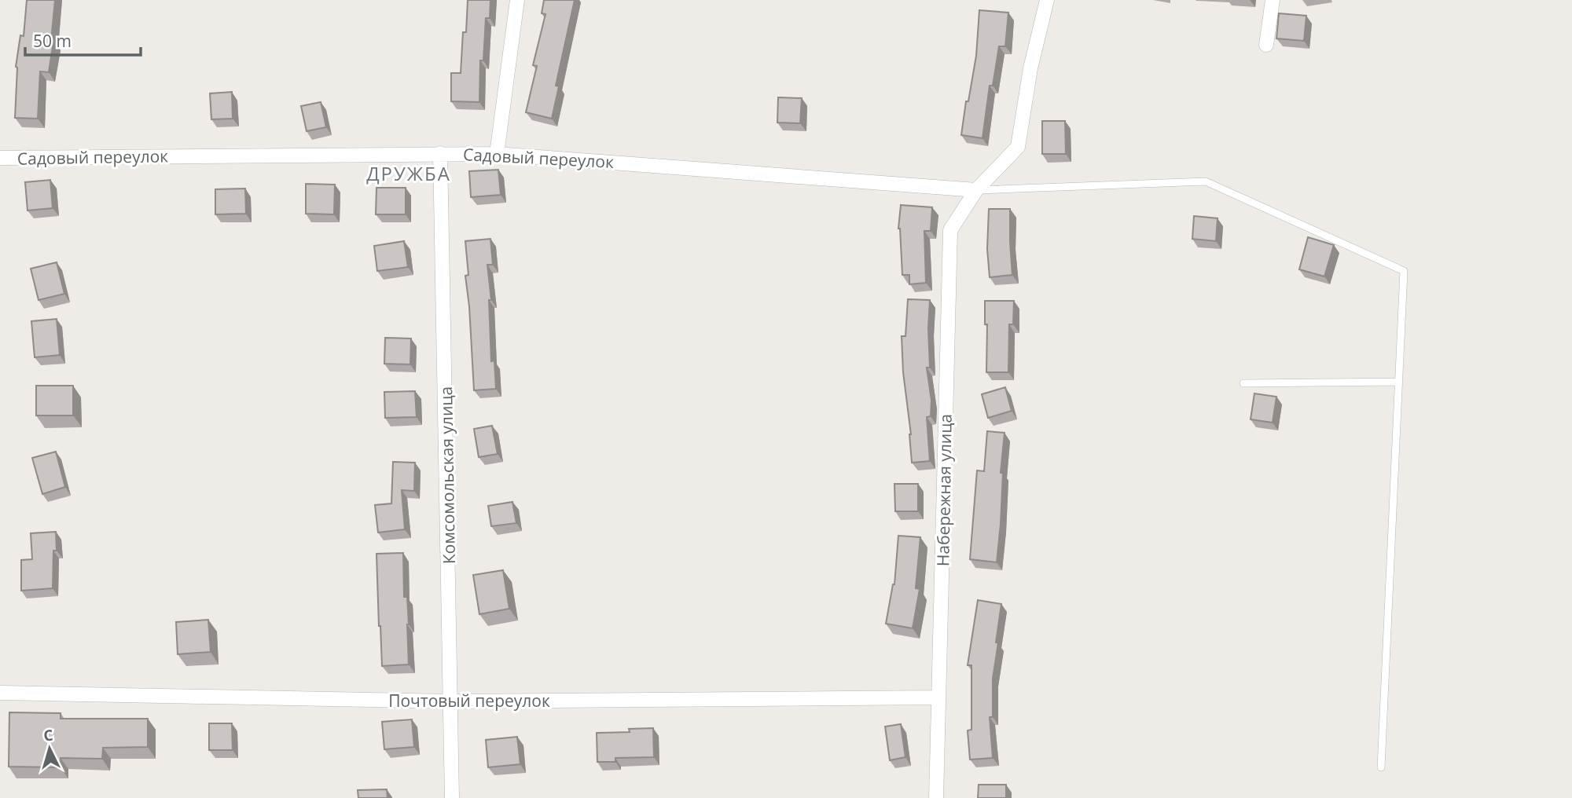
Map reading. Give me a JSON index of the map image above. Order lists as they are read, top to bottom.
{
  "streets": {
    "street": [
      "Садовый переулок",
      "Комсомольская улица",
      "Набережная улица",
      "Почтовый переулок"
    ]
  },
  "crossings": [
    ["Садовый переулок", "Комсомольская улица"],
    ["Садовый переулок", "Набережная улица"],
    ["Комсомольская улица", "Почтовый переулок"],
    ["Набережная улица", "Почтовый переулок"]
  ],
  "districts": ["ДРУЖБА"],
  "scale_bar": "50 m",
  "north": "top"
}
